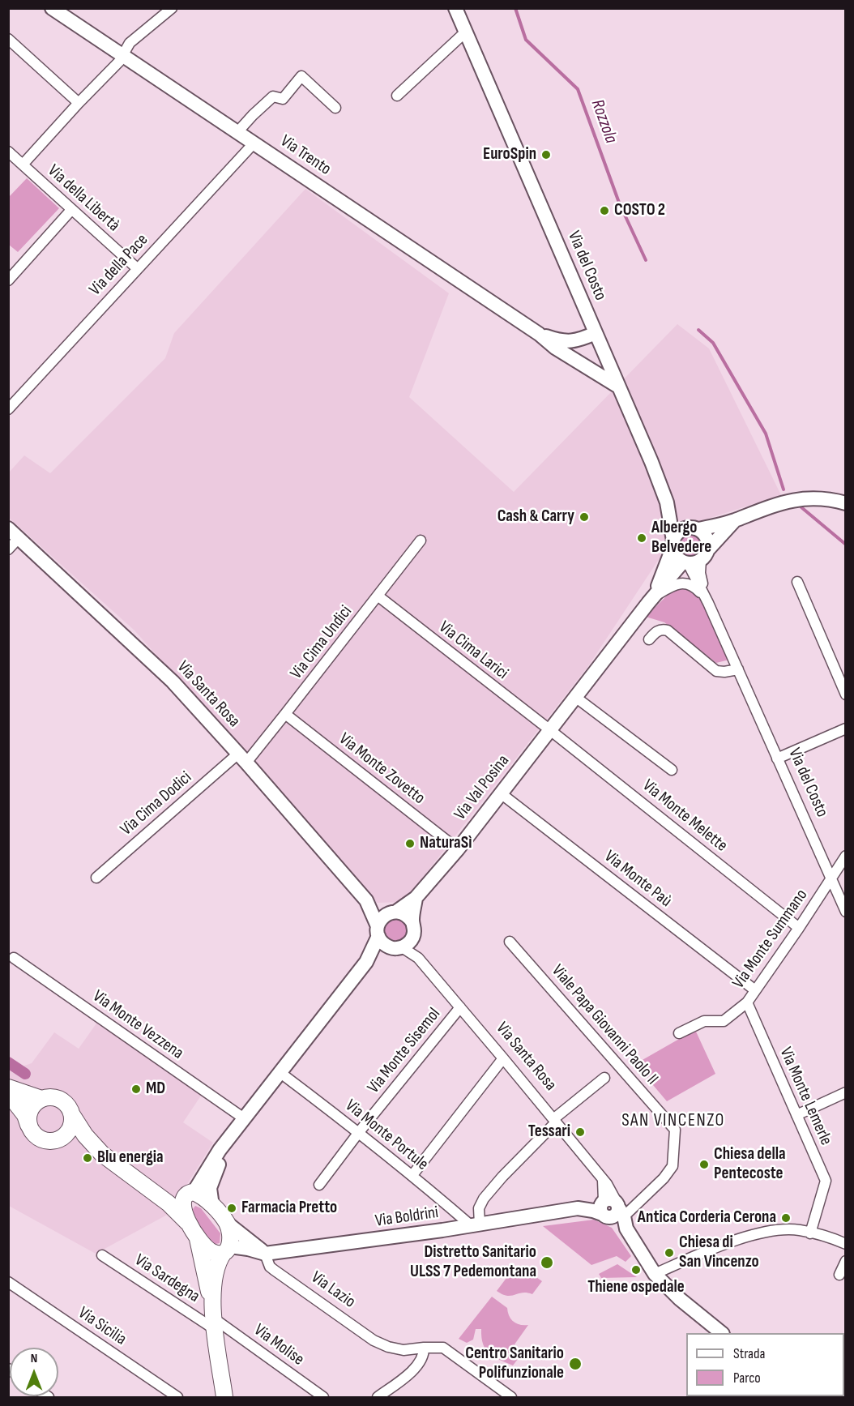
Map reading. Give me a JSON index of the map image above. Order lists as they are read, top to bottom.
{
  "streets": {
    "main road": [
      "Via Trento",
      "Via del Costo",
      "Via Santa Rosa",
      "Via Val Posina",
      "Via Boldrini",
      "Via Lazio"
    ],
    "street": [
      "Via della Libertà",
      "Via della Pace",
      "Via Cima Undici",
      "Via Cima Larici",
      "Via Monte Zovetto",
      "Via Cima Dodici",
      "Via Monte Melette",
      "Via Monte Paù",
      "Via Monte Summano",
      "Via Monte Vezzena",
      "Viale Papa Giovanni Paolo II",
      "Via Monte Sisemol",
      "Via Monte Lemerle",
      "Via Monte Portule",
      "Via Sardegna",
      "Via Sicilia",
      "Via Molise"
    ]
  },
  "crossings": [
    ["Via Trento", "Via della Pace"],
    ["Via Trento", "Via del Costo"],
    ["Via della Libertà", "Via della Pace"],
    ["Via del Costo", "Via Val Posina"],
    ["Via del Costo", "Via Monte Summano"],
    ["Via Cima Undici", "Via Cima Larici"],
    ["Via Cima Undici", "Via Santa Rosa"],
    ["Via Cima Undici", "Via Monte Zovetto"],
    ["Via Cima Undici", "Via Cima Dodici"],
    ["Via Cima Larici", "Via Val Posina"],
    ["Via Cima Larici", "Via Monte Melette"],
    ["Via Santa Rosa", "Via Val Posina"],
    ["Via Santa Rosa", "Via Cima Dodici"],
    ["Via Santa Rosa", "Viale Papa Giovanni Paolo II"],
    ["Via Santa Rosa", "Via Monte Sisemol"],
    ["Via Santa Rosa", "Via Boldrini"],
    ["Via Monte Zovetto", "Via Val Posina"],
    ["Via Val Posina", "Via Monte Melette"],
    ["Via Val Posina", "Via Monte Paù"],
    ["Via Val Posina", "Via Monte Vezzena"],
    ["Via Val Posina", "Via Monte Portule"],
    ["Via Monte Melette", "Via Monte Summano"],
    ["Via Monte Paù", "Via Monte Summano"],
    ["Via Monte Summano", "Via Monte Lemerle"],
    ["Viale Papa Giovanni Paolo II", "Via Boldrini"],
    ["Via Monte Sisemol", "Via Monte Portule"],
    ["Via Monte Portule", "Via Boldrini"],
    ["Via Boldrini", "Via Lazio"],
    ["Via Sardegna", "Via Molise"]
  ],
  "districts": ["SAN VINCENZO"],
  "water": ["Rozzola"],
  "places": [
    "EuroSpin",
    "COSTO 2",
    "Cash & Carry",
    "Albergo Belvedere",
    "NaturaSì",
    "MD",
    "Tessari",
    "Blu energia",
    "Chiesa della Pentecoste",
    "Farmacia Pretto",
    "Antica Corderia Cerona",
    "Chiesa di San Vincenzo",
    "Distretto Sanitario ULSS 7 Pedemontana",
    "Thiene ospedale",
    "Centro Sanitario Polifunzionale"
  ],
  "legend": ["Strada", "Parco"],
  "north": "top"
}
